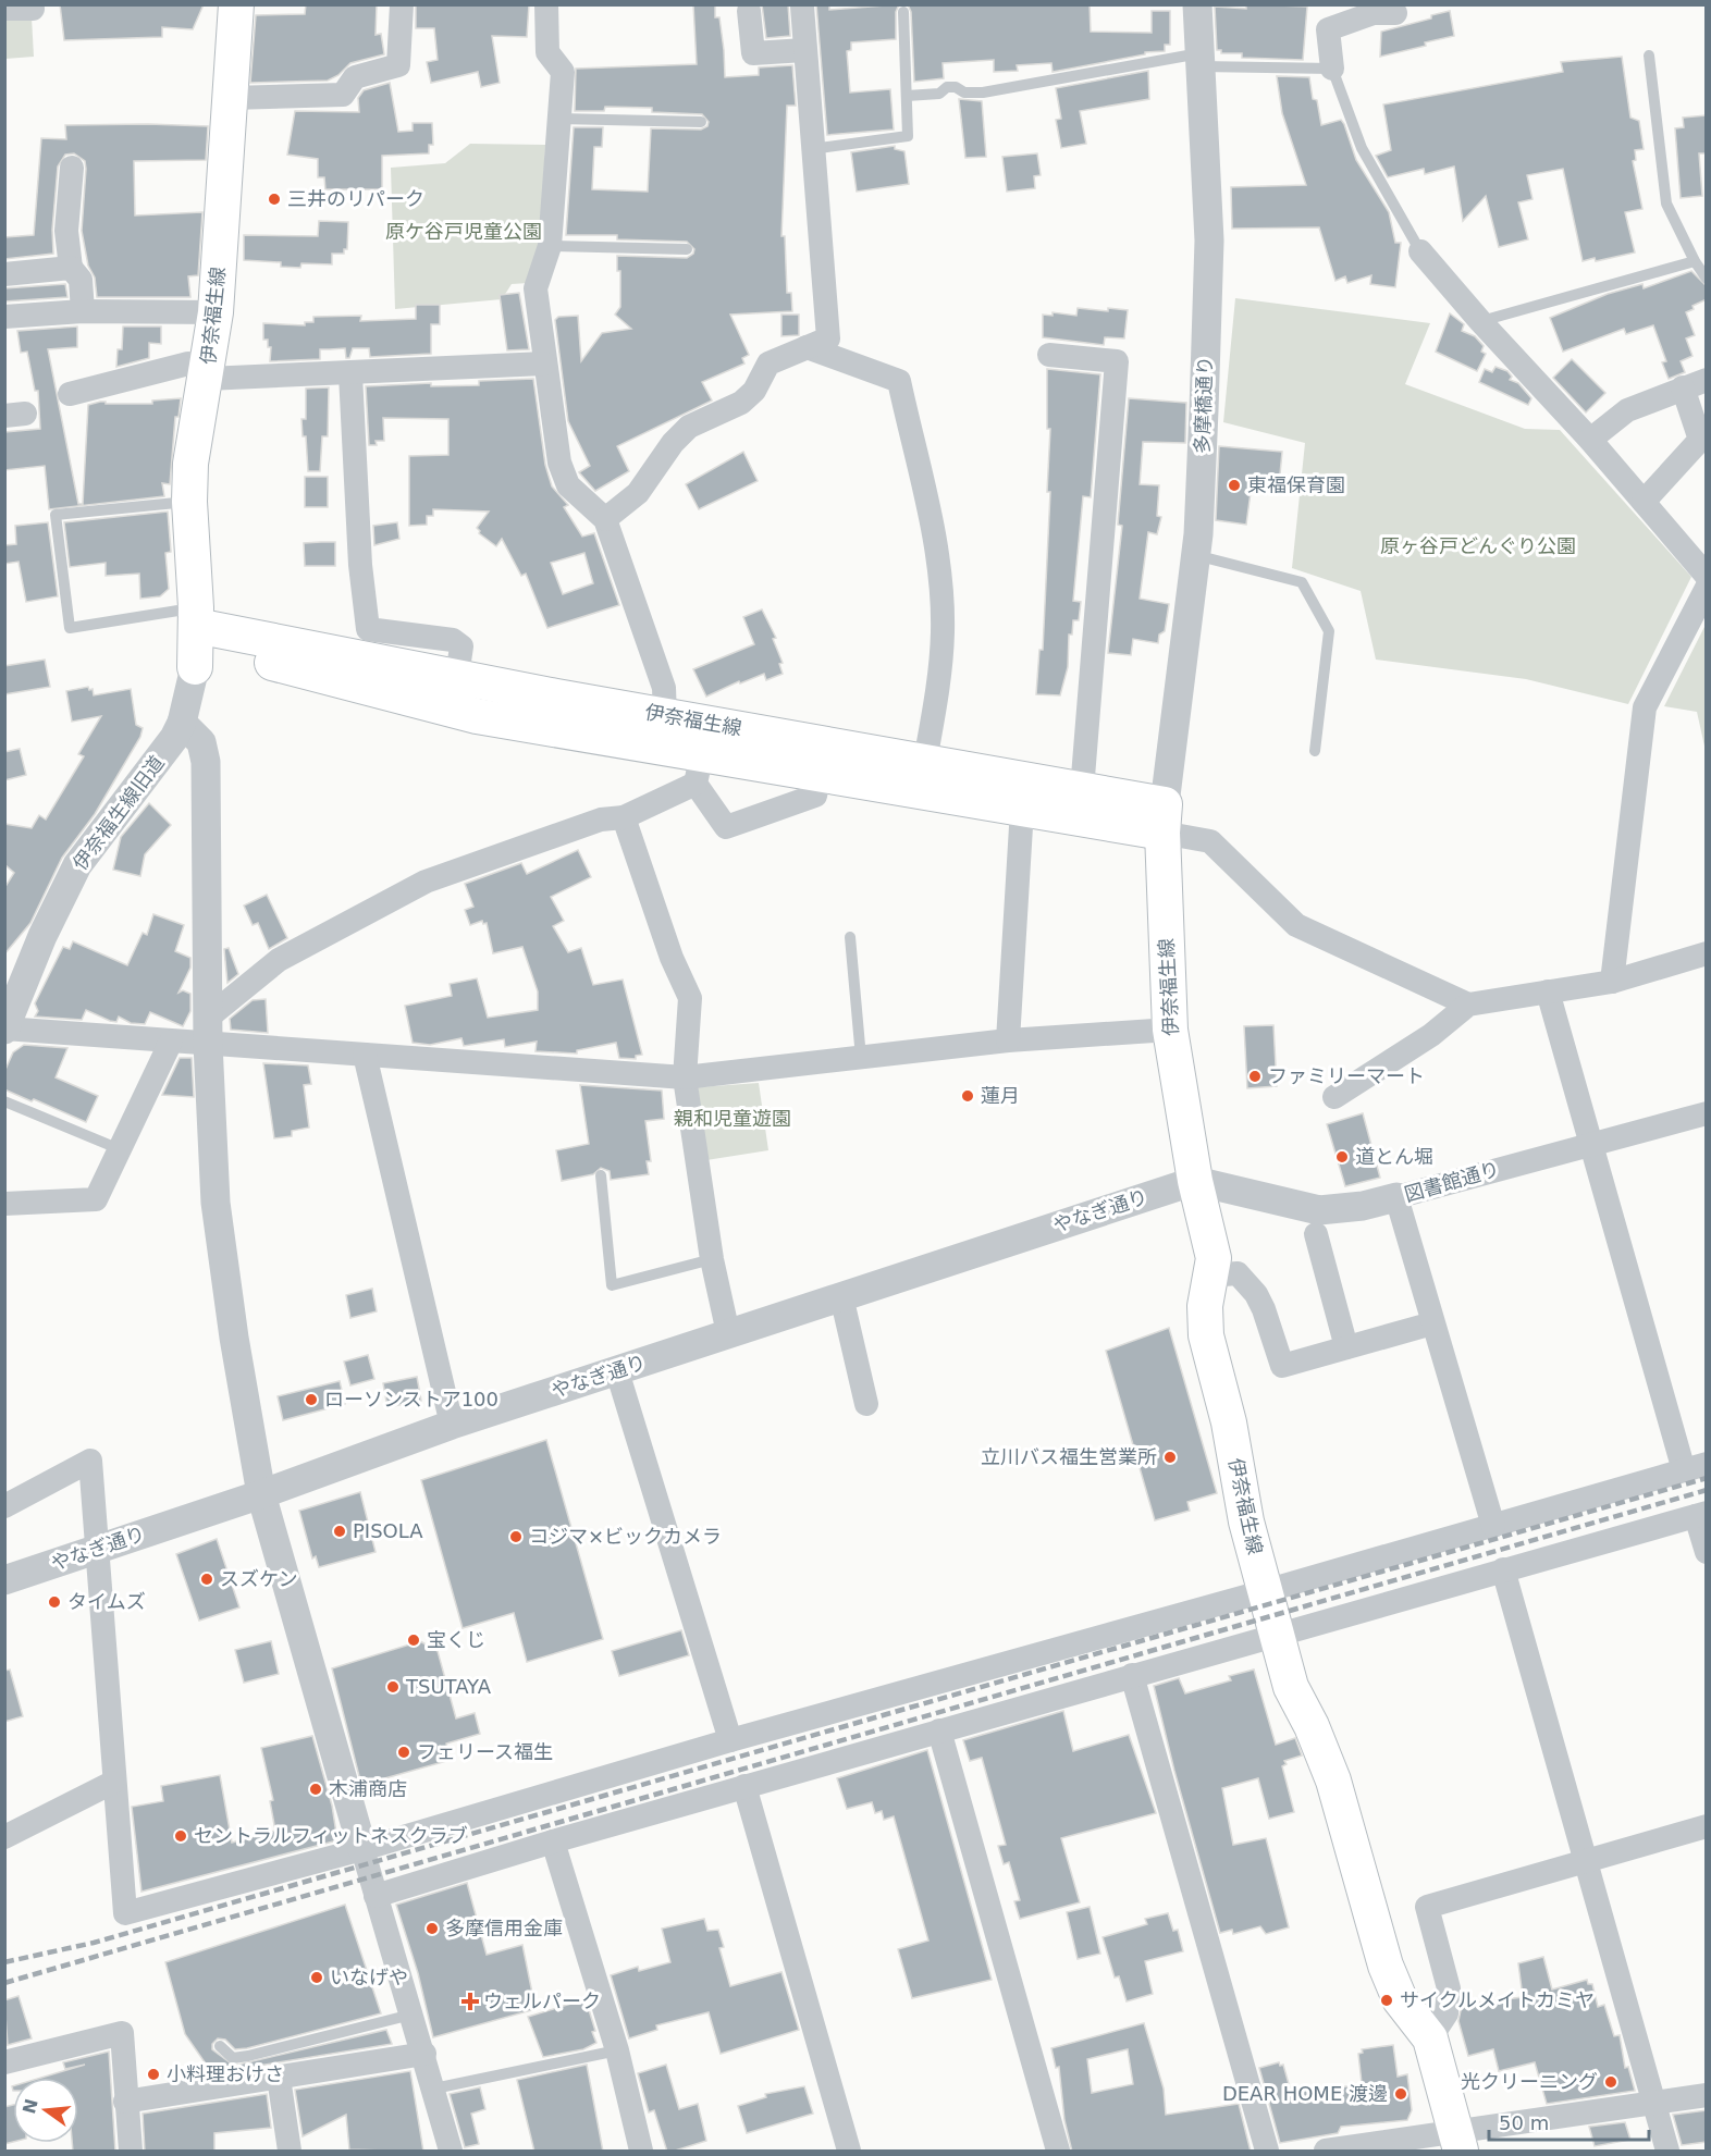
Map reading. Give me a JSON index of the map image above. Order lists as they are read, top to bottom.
{
  "streets": {
    "main road": ["伊奈福生線"],
    "street": [
      "多摩橋通り",
      "伊奈福生線旧道",
      "図書館通り",
      "やなぎ通り"
    ]
  },
  "crossings": [
    ["伊奈福生線", "多摩橋通り"],
    ["伊奈福生線", "伊奈福生線旧道"],
    ["伊奈福生線", "図書館通り"],
    ["伊奈福生線", "やなぎ通り"],
    ["図書館通り", "やなぎ通り"]
  ],
  "parks": ["原ケ谷戸児童公園", "原ヶ谷戸どんぐり公園", "親和児童遊園"],
  "places": {
    "other": [
      "三井のリパーク",
      "東福保育園",
      "ファミリーマート",
      "蓮月",
      "道とん堀",
      "ローソンストア100",
      "立川バス福生営業所",
      "PISOLA",
      "コジマ×ビックカメラ",
      "スズケン",
      "タイムズ",
      "宝くじ",
      "TSUTAYA",
      "フェリース福生",
      "木浦商店",
      "セントラルフィットネスクラブ",
      "多摩信用金庫",
      "いなげや",
      "サイクルメイトカミヤ",
      "小料理おけさ",
      "光クリーニング",
      "DEAR HOME 渡邊"
    ],
    "health": ["ウェルパーク"]
  },
  "scale_bar": "50 m",
  "north": "left"
}
